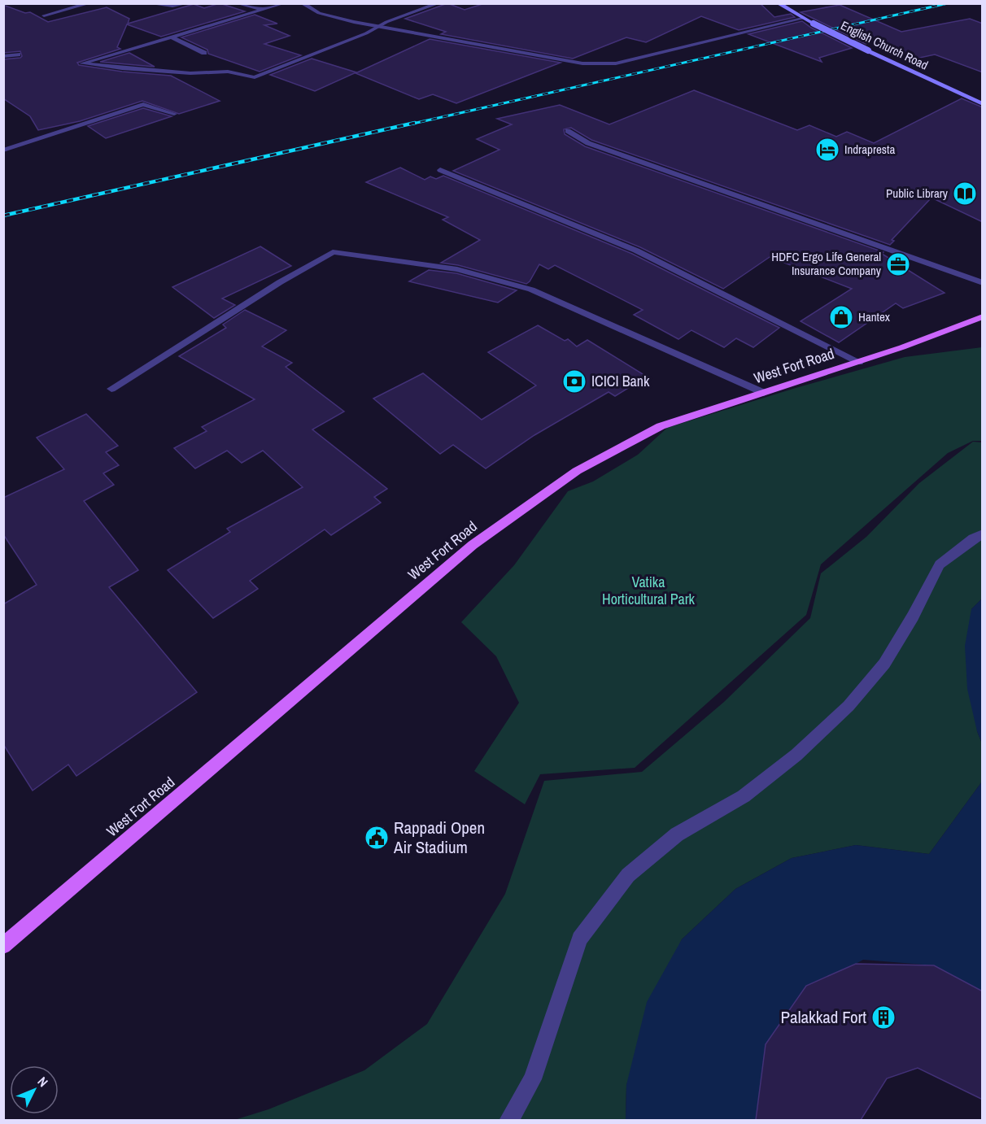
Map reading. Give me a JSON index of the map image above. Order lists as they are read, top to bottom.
{
  "streets": {
    "main road": ["English Church Road", "West Fort Road"]
  },
  "parks": ["Vatika Horticultural Park"],
  "places": {
    "hotel": ["Indrapresta"],
    "library": ["Public Library"],
    "office": ["HDFC Ergo Life General Insurance Company"],
    "shop": ["Hantex"],
    "bank": ["ICICI Bank"],
    "public building": ["Rappadi Open Air Stadium"],
    "building": ["Palakkad Fort"]
  },
  "north": "top right"
}
